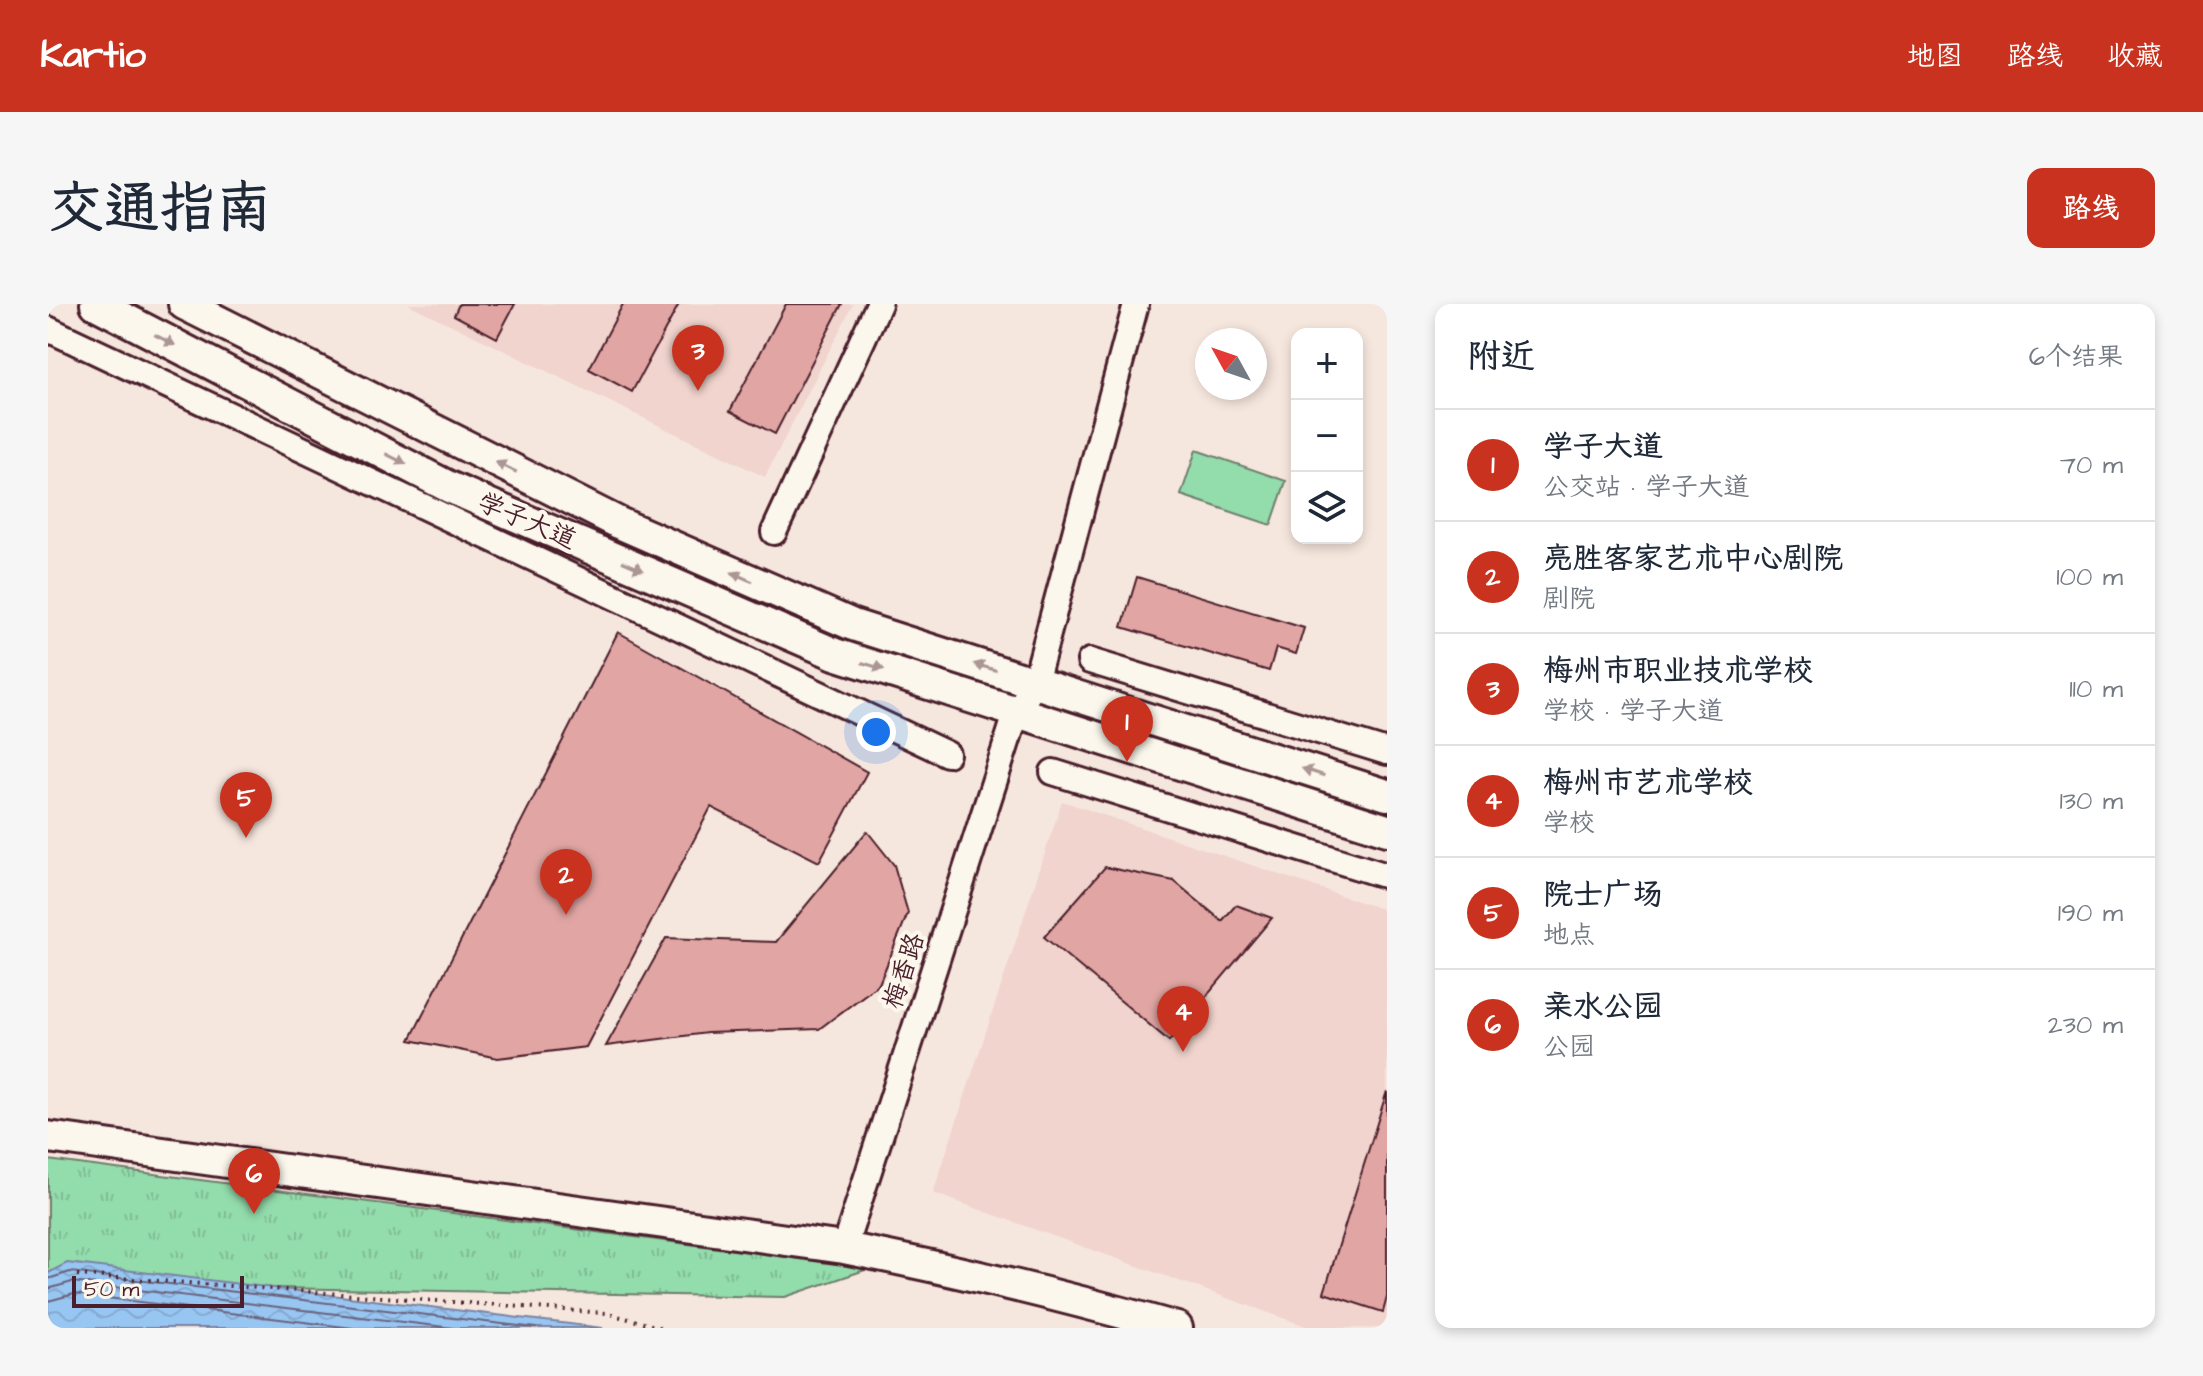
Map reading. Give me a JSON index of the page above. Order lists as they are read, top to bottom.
{
  "streets": {
    "main road": ["学子大道"],
    "street": ["梅香路"]
  },
  "crossings": [
    ["学子大道", "梅香路"]
  ],
  "scale_bar": "50 m",
  "north": "top left",
  "page": {
    "header": "Kartio",
    "nav": ["地图", "路线", "收藏"],
    "title": "交通指南",
    "buttons": "路线",
    "heading": ["附近", "6个结果"],
    "pins": [
      "3",
      "1",
      "5",
      "2",
      "4",
      "6"
    ],
    "map_buttons": ["+", "−"],
    "list": [
      {
        "mark": "1",
        "name": "学子大道",
        "note": "公交站 · 学子大道",
        "value": "70 m"
      },
      {
        "mark": "2",
        "name": "亮胜客家艺术中心剧院",
        "note": "剧院",
        "value": "100 m"
      },
      {
        "mark": "3",
        "name": "梅州市职业技术学校",
        "note": "学校 · 学子大道",
        "value": "110 m"
      },
      {
        "mark": "4",
        "name": "梅州市艺术学校",
        "note": "学校",
        "value": "130 m"
      },
      {
        "mark": "5",
        "name": "院士广场",
        "note": "地点",
        "value": "190 m"
      },
      {
        "mark": "6",
        "name": "亲水公园",
        "note": "公园",
        "value": "230 m"
      }
    ],
    "scale": "50 m"
  }
}
